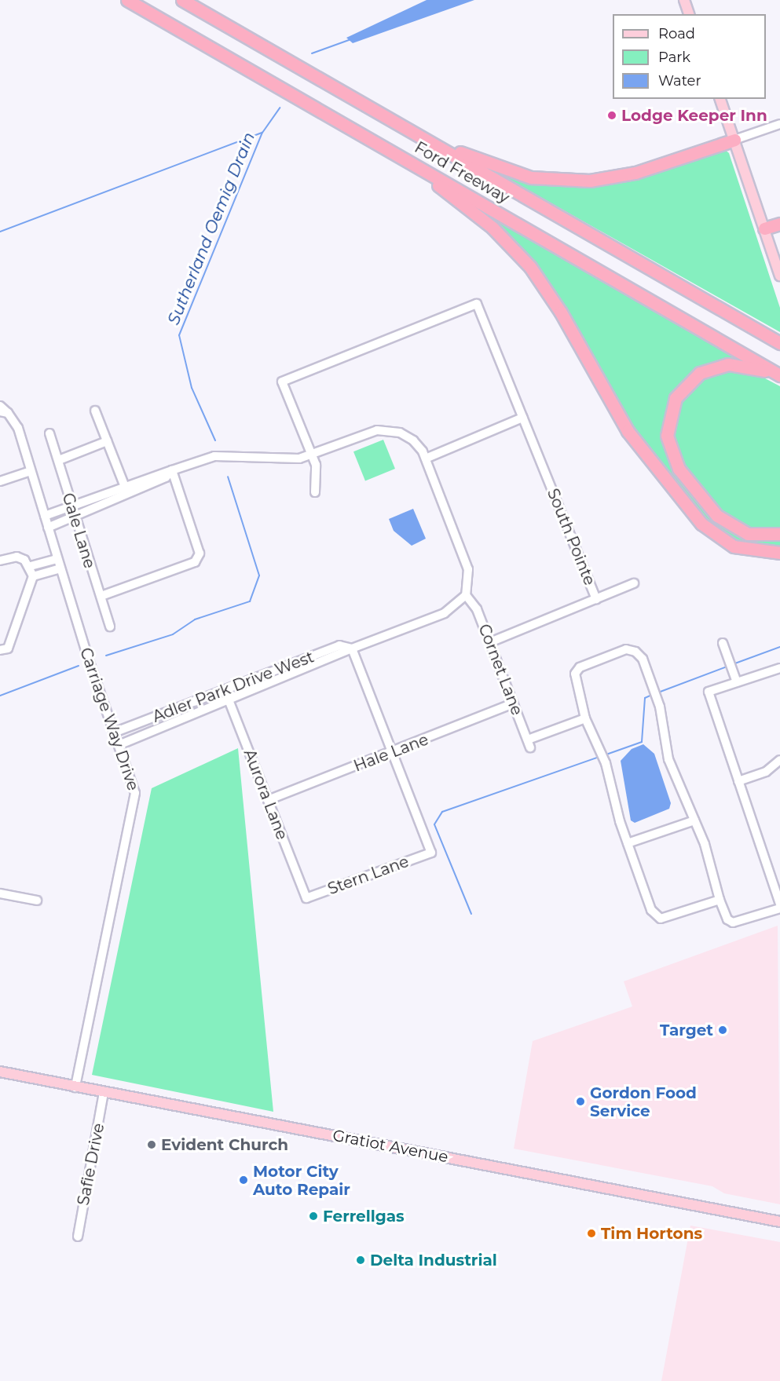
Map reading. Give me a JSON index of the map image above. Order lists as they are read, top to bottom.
{
  "streets": {
    "highway": ["Ford Freeway"],
    "main road": ["Gratiot Avenue"],
    "street": [
      "Gale Lane",
      "South Pointe",
      "Cornet Lane",
      "Adler Park Drive West",
      "Carriage Way Drive",
      "Hale Lane",
      "Aurora Lane",
      "Stern Lane",
      "Safie Drive"
    ]
  },
  "crossings": [
    ["Cornet Lane", "Adler Park Drive West"],
    ["Cornet Lane", "Hale Lane"],
    ["Adler Park Drive West", "Carriage Way Drive"],
    ["Adler Park Drive West", "Aurora Lane"],
    ["Carriage Way Drive", "Gratiot Avenue"],
    ["Hale Lane", "Aurora Lane"],
    ["Hale Lane", "Stern Lane"],
    ["Aurora Lane", "Stern Lane"],
    ["Gratiot Avenue", "Safie Drive"]
  ],
  "water": ["Sutherland Oemig Drain"],
  "places": [
    "Lodge Keeper Inn",
    "Target",
    "Gordon Food Service",
    "Evident Church",
    "Motor City Auto Repair",
    "Ferrellgas",
    "Tim Hortons",
    "Delta Industrial"
  ],
  "legend": ["Road", "Park", "Water"]
}
